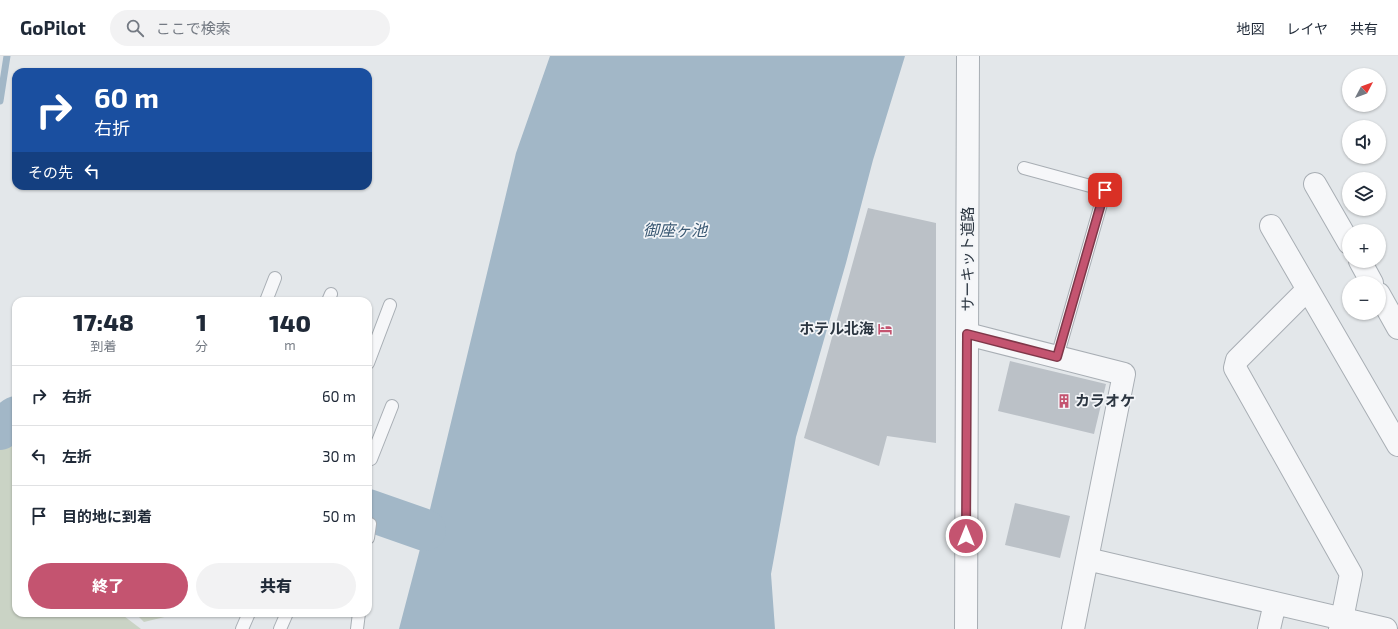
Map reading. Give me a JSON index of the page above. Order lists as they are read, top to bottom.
{
  "streets": {
    "street": ["サーキット道路"]
  },
  "water": ["御座ヶ池"],
  "places": {
    "hotel": ["ホテル北海"],
    "building": ["カラオケ"]
  },
  "north": "top right",
  "page": {
    "header": "GoPilot",
    "search": "ここで検索",
    "nav": ["地図", "レイヤ", "共有"],
    "map_buttons": ["+", "−"],
    "turn": ["60 m", "右折"],
    "then": "その先",
    "eta": [
      "17:48",
      "到着",
      "1",
      "分",
      "140",
      "m"
    ],
    "list": [
      {
        "name": "右折",
        "value": "60 m"
      },
      {
        "name": "左折",
        "value": "30 m"
      },
      {
        "name": "目的地に到着",
        "value": "50 m"
      }
    ],
    "buttons": ["終了", "共有"]
  }
}
